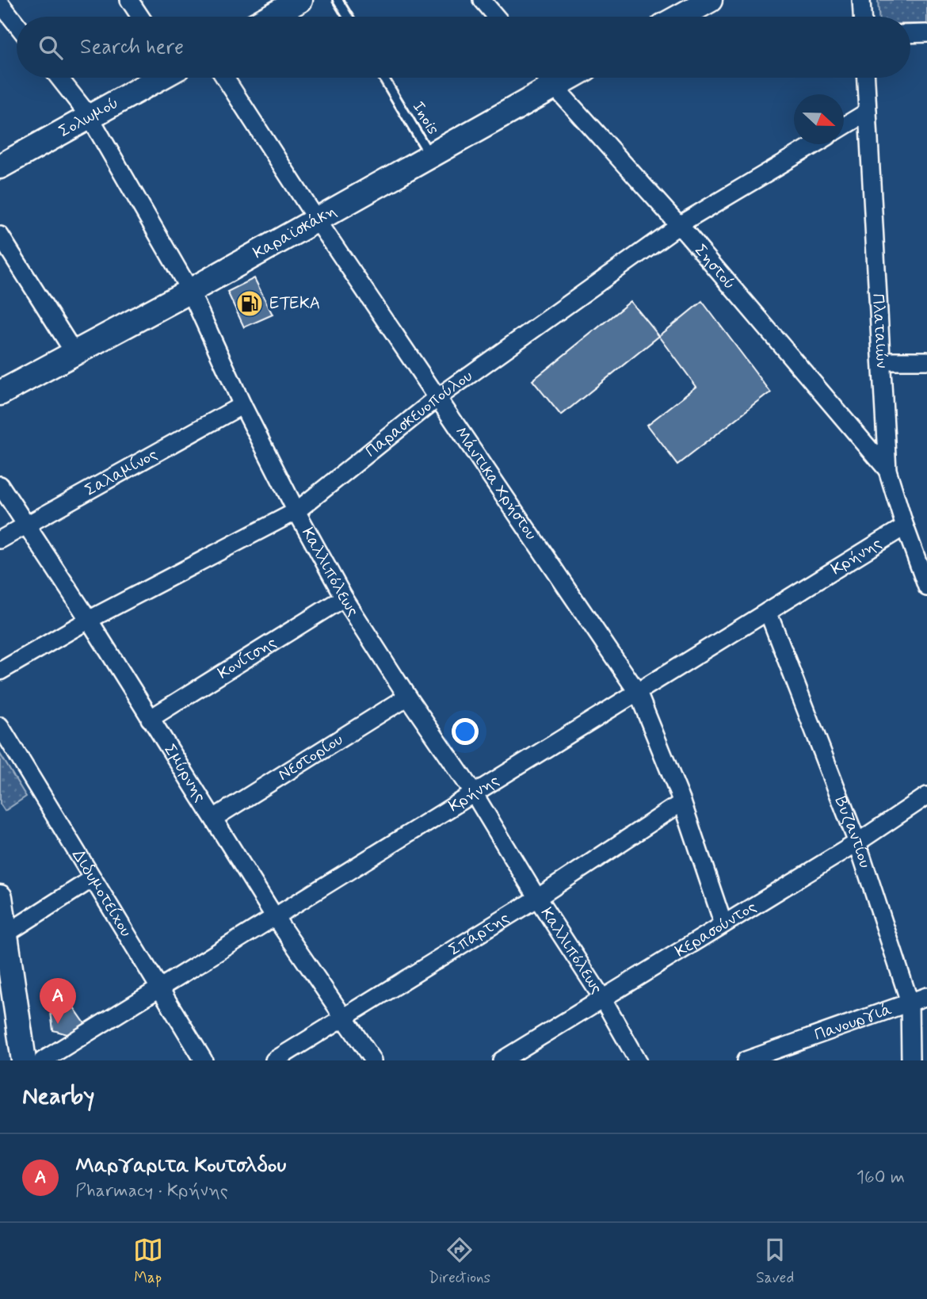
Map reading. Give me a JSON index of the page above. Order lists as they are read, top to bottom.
{
  "streets": {
    "street": [
      "Σολωμού",
      "Καραϊσκάκη",
      "Σηστού",
      "Πλαταιών",
      "Παρασκευοπούλου",
      "Σαλαμίνος",
      "Μάντικα Χρήστου",
      "Κρήνης",
      "Καλλιπόλεως",
      "Κονίτσης",
      "Νεστορίου",
      "Σμύρνης",
      "Βυζαντίου",
      "Διδυμοτείχου",
      "Κερασούντος",
      "Σπάρτης",
      "Πανουργιά"
    ],
    "lane": ["Inois"]
  },
  "crossings": [
    ["Σολωμού", "Καλλιπόλεως"],
    ["Inois", "Καραϊσκάκη"],
    ["Καραϊσκάκη", "Σηστού"],
    ["Καραϊσκάκη", "Μάντικα Χρήστου"],
    ["Καραϊσκάκη", "Καλλιπόλεως"],
    ["Σηστού", "Πλαταιών"],
    ["Σηστού", "Παρασκευοπούλου"],
    ["Πλαταιών", "Κρήνης"],
    ["Παρασκευοπούλου", "Μάντικα Χρήστου"],
    ["Παρασκευοπούλου", "Καλλιπόλεως"],
    ["Παρασκευοπούλου", "Σμύρνης"],
    ["Σαλαμίνος", "Καλλιπόλεως"],
    ["Σαλαμίνος", "Σμύρνης"],
    ["Μάντικα Χρήστου", "Κρήνης"],
    ["Μάντικα Χρήστου", "Κερασούντος"],
    ["Μάντικα Χρήστου", "Σπάρτης"],
    ["Κρήνης", "Καλλιπόλεως"],
    ["Κρήνης", "Σμύρνης"],
    ["Κρήνης", "Βυζαντίου"],
    ["Κρήνης", "Διδυμοτείχου"],
    ["Καλλιπόλεως", "Κονίτσης"],
    ["Καλλιπόλεως", "Νεστορίου"],
    ["Καλλιπόλεως", "Κερασούντος"],
    ["Καλλιπόλεως", "Σπάρτης"],
    ["Κονίτσης", "Σμύρνης"],
    ["Νεστορίου", "Σμύρνης"],
    ["Σμύρνης", "Σπάρτης"],
    ["Βυζαντίου", "Κερασούντος"],
    ["Βυζαντίου", "Πανουργιά"]
  ],
  "places": {
    "fuel station": ["ΕΤΕΚΑ"]
  },
  "north": "right",
  "page": {
    "search": "Search here",
    "pins": "A",
    "heading": "Nearby",
    "list": [
      {
        "mark": "A",
        "name": "Μαργαριτα Κουτσλδου",
        "note": "Pharmacy · Κρήνης",
        "value": "160 m"
      }
    ],
    "nav": ["Map", "Directions", "Saved"]
  }
}
